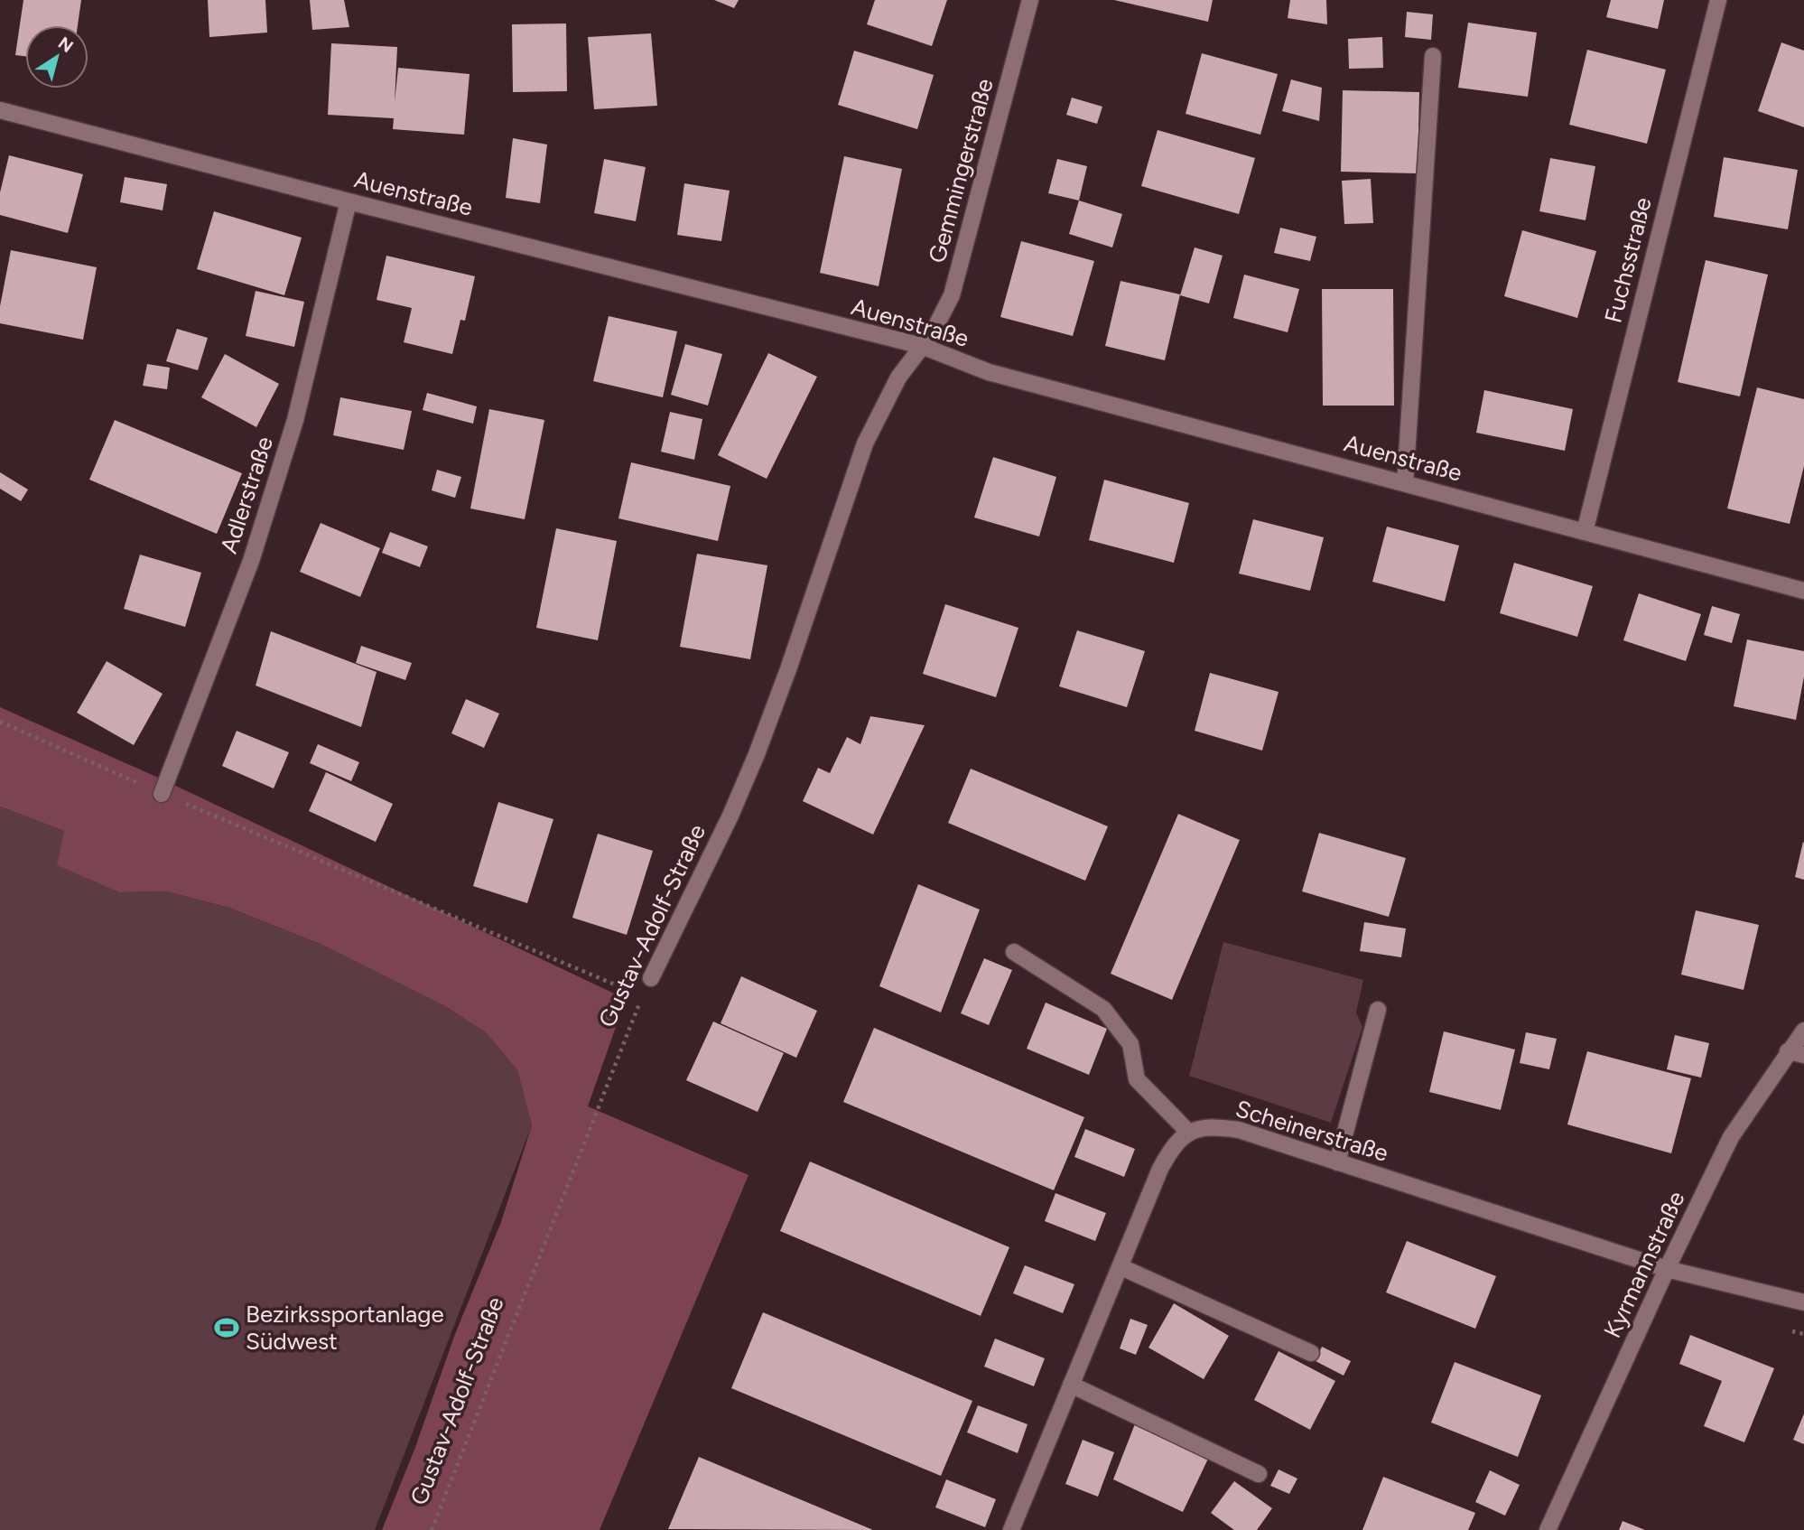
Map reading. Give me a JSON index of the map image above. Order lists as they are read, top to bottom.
{
  "streets": {
    "street": [
      "Gemmingerstraße",
      "Auenstraße",
      "Fuchsstraße",
      "Adlerstraße",
      "Gustav-Adolf-Straße",
      "Scheinerstraße",
      "Kyrmannstraße"
    ]
  },
  "crossings": [
    ["Gemmingerstraße", "Auenstraße"],
    ["Gemmingerstraße", "Gustav-Adolf-Straße"],
    ["Auenstraße", "Fuchsstraße"],
    ["Auenstraße", "Adlerstraße"],
    ["Auenstraße", "Gustav-Adolf-Straße"],
    ["Scheinerstraße", "Kyrmannstraße"]
  ],
  "places": {
    "sports": ["Bezirkssportanlage Südwest"]
  },
  "north": "top right"
}
